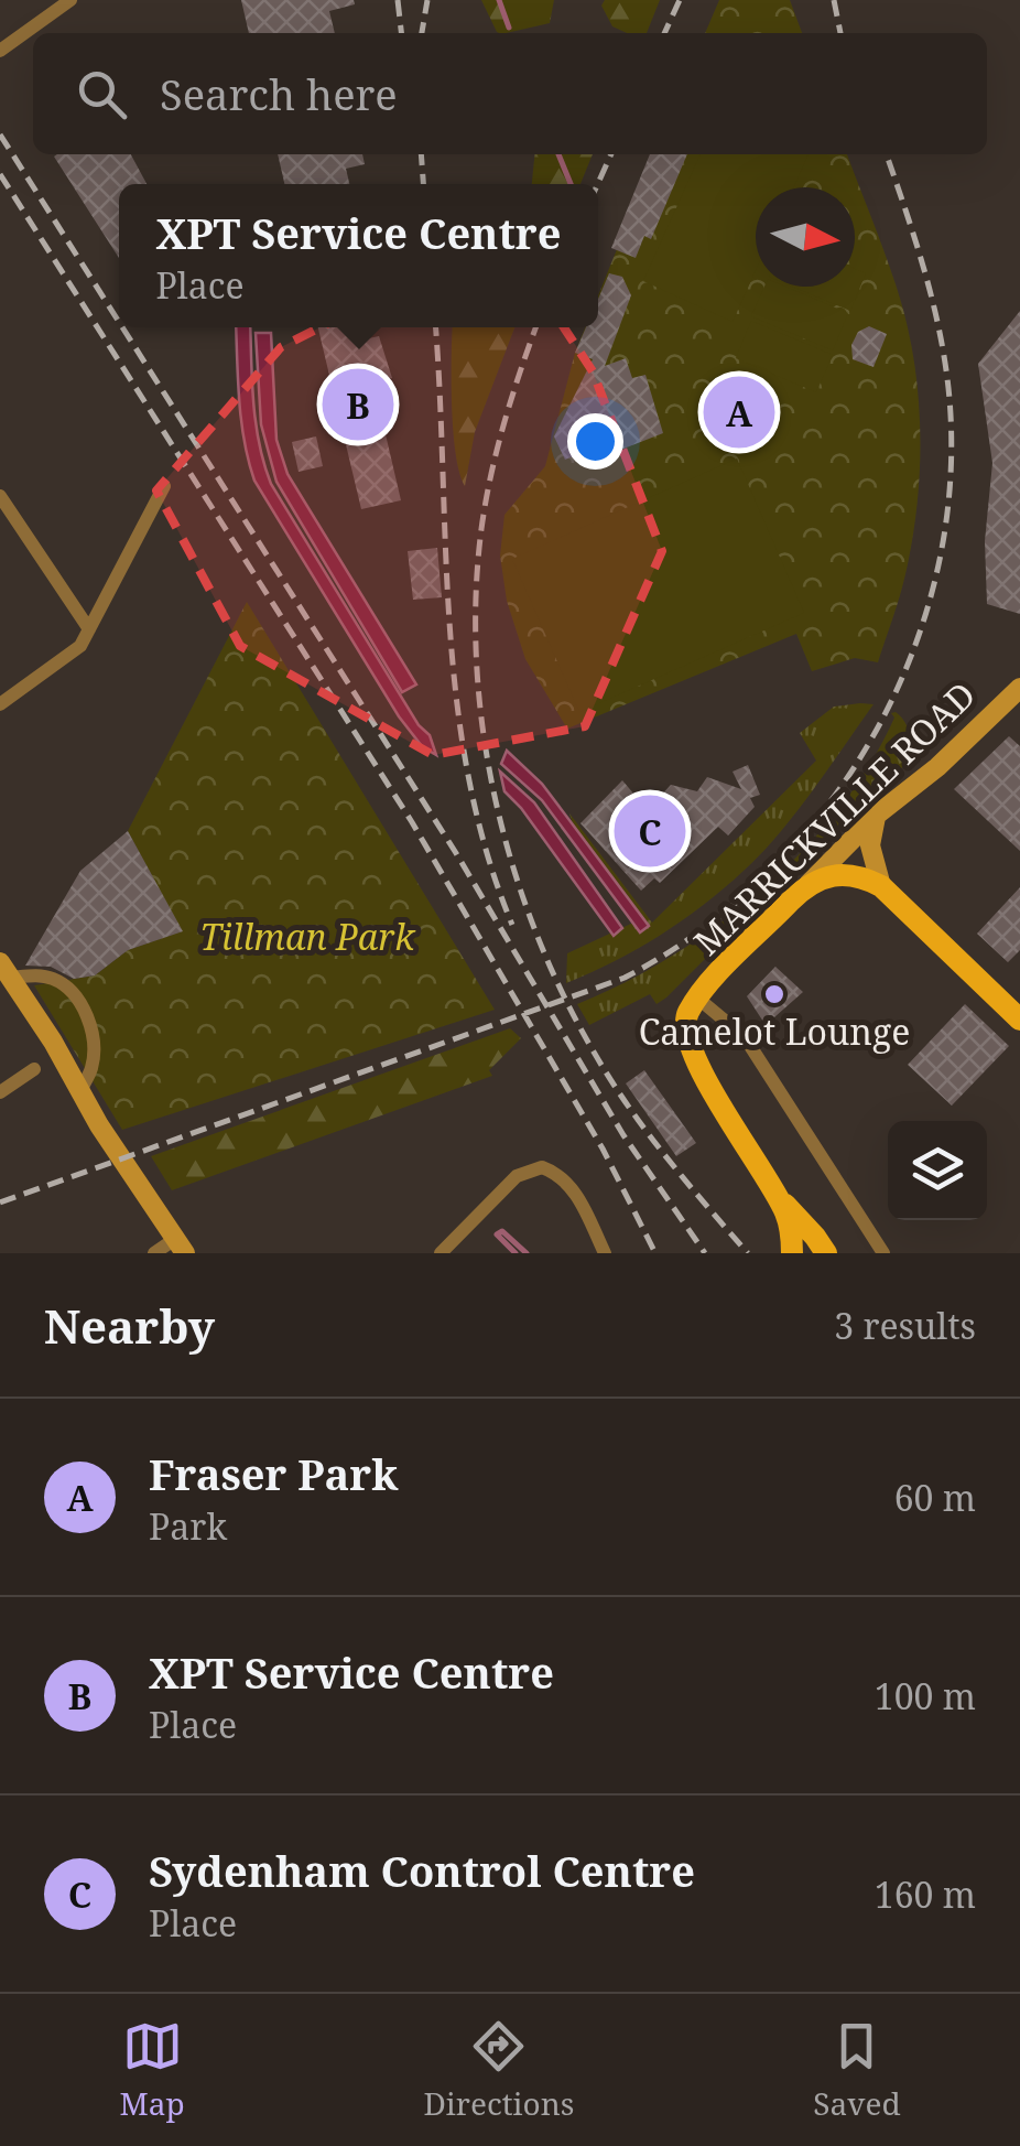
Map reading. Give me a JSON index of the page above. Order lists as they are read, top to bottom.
{
  "streets": {
    "main road": ["MARRICKVILLE ROAD"]
  },
  "parks": ["Tillman Park"],
  "places": ["Camelot Lounge"],
  "north": "right",
  "page": {
    "search": "Search here",
    "popup": ["XPT Service Centre", "Place"],
    "pins": ["B", "A", "C"],
    "heading": ["Nearby", "3 results"],
    "list": [
      {
        "mark": "A",
        "name": "Fraser Park",
        "note": "Park",
        "value": "60 m"
      },
      {
        "mark": "B",
        "name": "XPT Service Centre",
        "note": "Place",
        "value": "100 m"
      },
      {
        "mark": "C",
        "name": "Sydenham Control Centre",
        "note": "Place",
        "value": "160 m"
      }
    ],
    "nav": ["Map", "Directions", "Saved"]
  }
}
